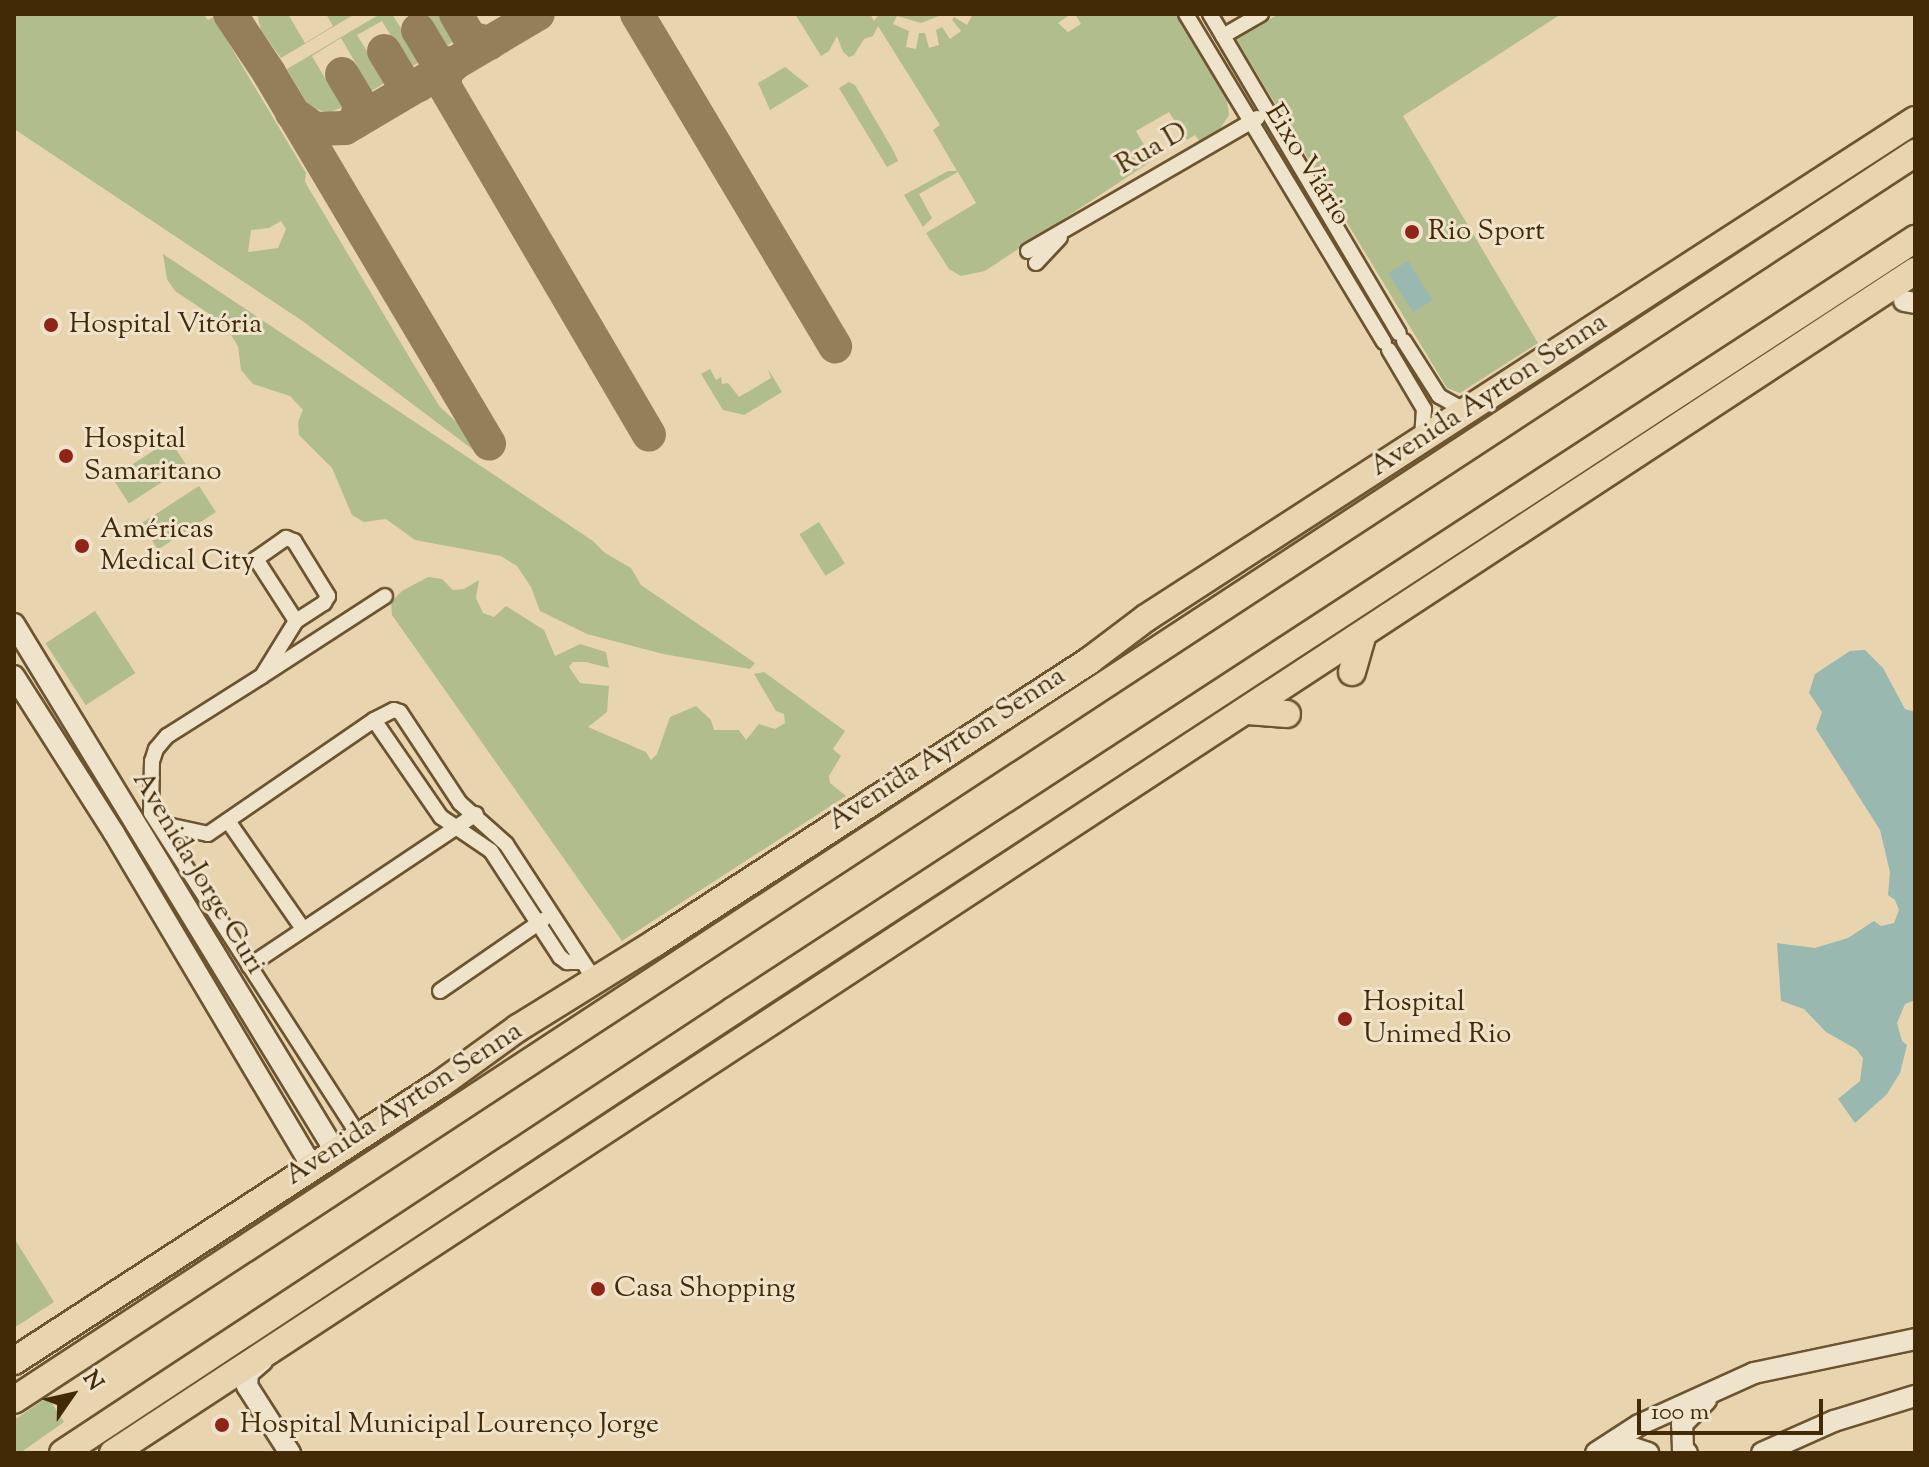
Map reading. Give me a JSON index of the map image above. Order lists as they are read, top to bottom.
{
  "streets": {
    "highway": ["Avenida Ayrton Senna"],
    "street": ["Rua D", "Eixo Viário", "Avenida Jorge Curi"]
  },
  "crossings": [
    ["Rua D", "Eixo Viário"],
    ["Eixo Viário", "Avenida Ayrton Senna"],
    ["Avenida Ayrton Senna", "Avenida Jorge Curi"]
  ],
  "places": [
    "Rio Sport",
    "Hospital Vitória",
    "Hospital Samaritano",
    "Américas Medical City",
    "Hospital Unimed Rio",
    "Casa Shopping",
    "Hospital Municipal Lourenço Jorge"
  ],
  "scale_bar": "100 m",
  "north": "top right"
}
